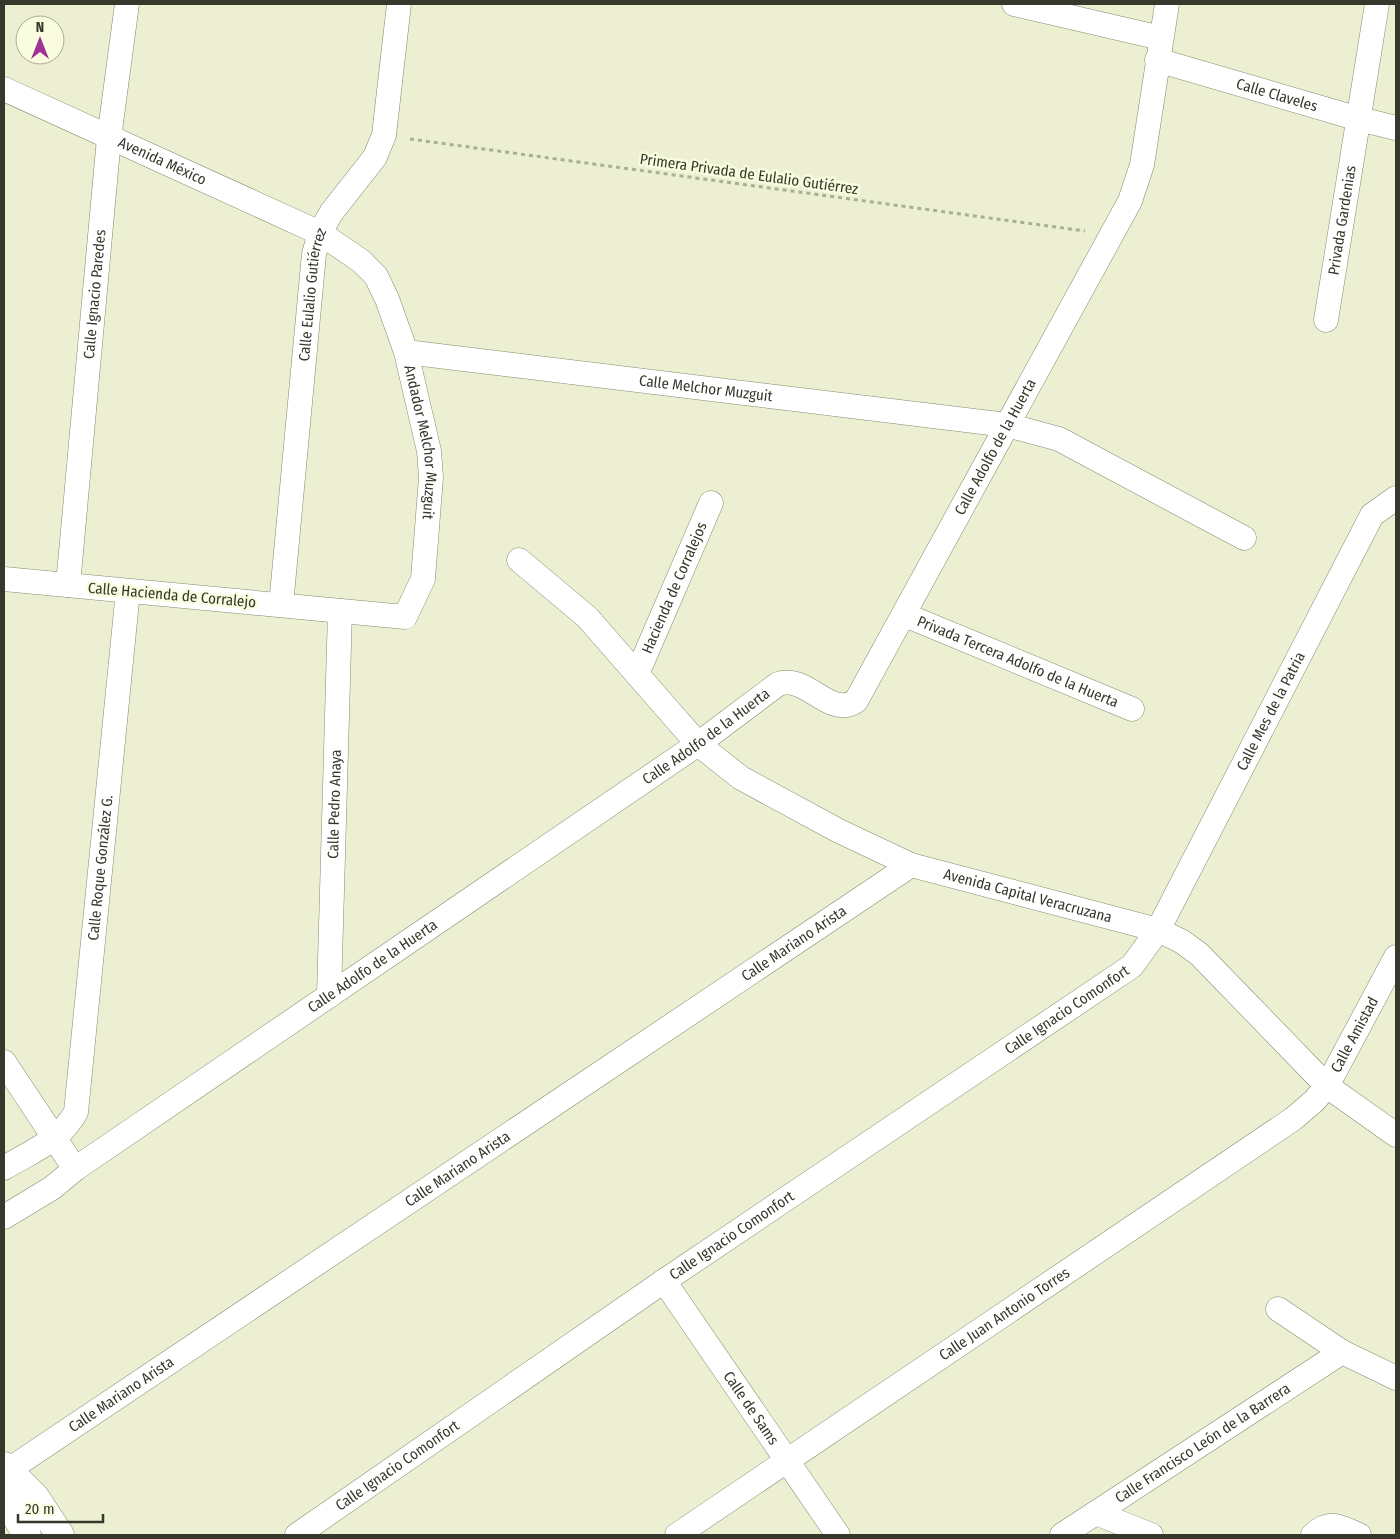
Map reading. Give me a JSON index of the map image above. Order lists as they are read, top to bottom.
{
  "streets": {
    "street": [
      "Calle Claveles",
      "Avenida México",
      "Privada Gardenias",
      "Calle Ignacio Paredes",
      "Calle Eulalio Gutiérrez",
      "Calle Melchor Muzguit",
      "Andador Melchor Muzguit",
      "Calle Adolfo de la Huerta",
      "Hacienda de Corralejos",
      "Calle Hacienda de Corralejo",
      "Privada Tercera Adolfo de la Huerta",
      "Calle Mes de la Patria",
      "Calle Pedro Anaya",
      "Calle Roque González G.",
      "Avenida Capital Veracruzana",
      "Calle Mariano Arista",
      "Calle Ignacio Comonfort",
      "Calle Amistad",
      "Calle Juan Antonio Torres",
      "Calle de Sams",
      "Calle Francisco León de la Barrera"
    ],
    "path": ["Primera Privada de Eulalio Gutiérrez"]
  },
  "crossings": [
    ["Calle Claveles", "Privada Gardenias"],
    ["Calle Claveles", "Calle Adolfo de la Huerta"],
    ["Avenida México", "Calle Ignacio Paredes"],
    ["Avenida México", "Calle Eulalio Gutiérrez"],
    ["Avenida México", "Andador Melchor Muzguit"],
    ["Primera Privada de Eulalio Gutiérrez", "Calle Eulalio Gutiérrez"],
    ["Primera Privada de Eulalio Gutiérrez", "Calle Adolfo de la Huerta"],
    ["Calle Ignacio Paredes", "Calle Hacienda de Corralejo"],
    ["Calle Eulalio Gutiérrez", "Andador Melchor Muzguit"],
    ["Calle Eulalio Gutiérrez", "Calle Hacienda de Corralejo"],
    ["Calle Melchor Muzguit", "Andador Melchor Muzguit"],
    ["Calle Melchor Muzguit", "Calle Adolfo de la Huerta"],
    ["Andador Melchor Muzguit", "Calle Hacienda de Corralejo"],
    ["Andador Melchor Muzguit", "Calle Pedro Anaya"],
    ["Calle Adolfo de la Huerta", "Hacienda de Corralejos"],
    ["Calle Adolfo de la Huerta", "Privada Tercera Adolfo de la Huerta"],
    ["Calle Adolfo de la Huerta", "Calle Pedro Anaya"],
    ["Calle Adolfo de la Huerta", "Avenida Capital Veracruzana"],
    ["Hacienda de Corralejos", "Avenida Capital Veracruzana"],
    ["Calle Hacienda de Corralejo", "Calle Pedro Anaya"],
    ["Calle Hacienda de Corralejo", "Calle Roque González G."],
    ["Calle Mes de la Patria", "Avenida Capital Veracruzana"],
    ["Calle Mes de la Patria", "Calle Ignacio Comonfort"],
    ["Avenida Capital Veracruzana", "Calle Mariano Arista"],
    ["Avenida Capital Veracruzana", "Calle Ignacio Comonfort"],
    ["Avenida Capital Veracruzana", "Calle Amistad"],
    ["Avenida Capital Veracruzana", "Calle Juan Antonio Torres"],
    ["Calle Ignacio Comonfort", "Calle de Sams"],
    ["Calle Amistad", "Calle Juan Antonio Torres"],
    ["Calle Juan Antonio Torres", "Calle de Sams"]
  ],
  "scale_bar": "20 m",
  "north": "top"
}
